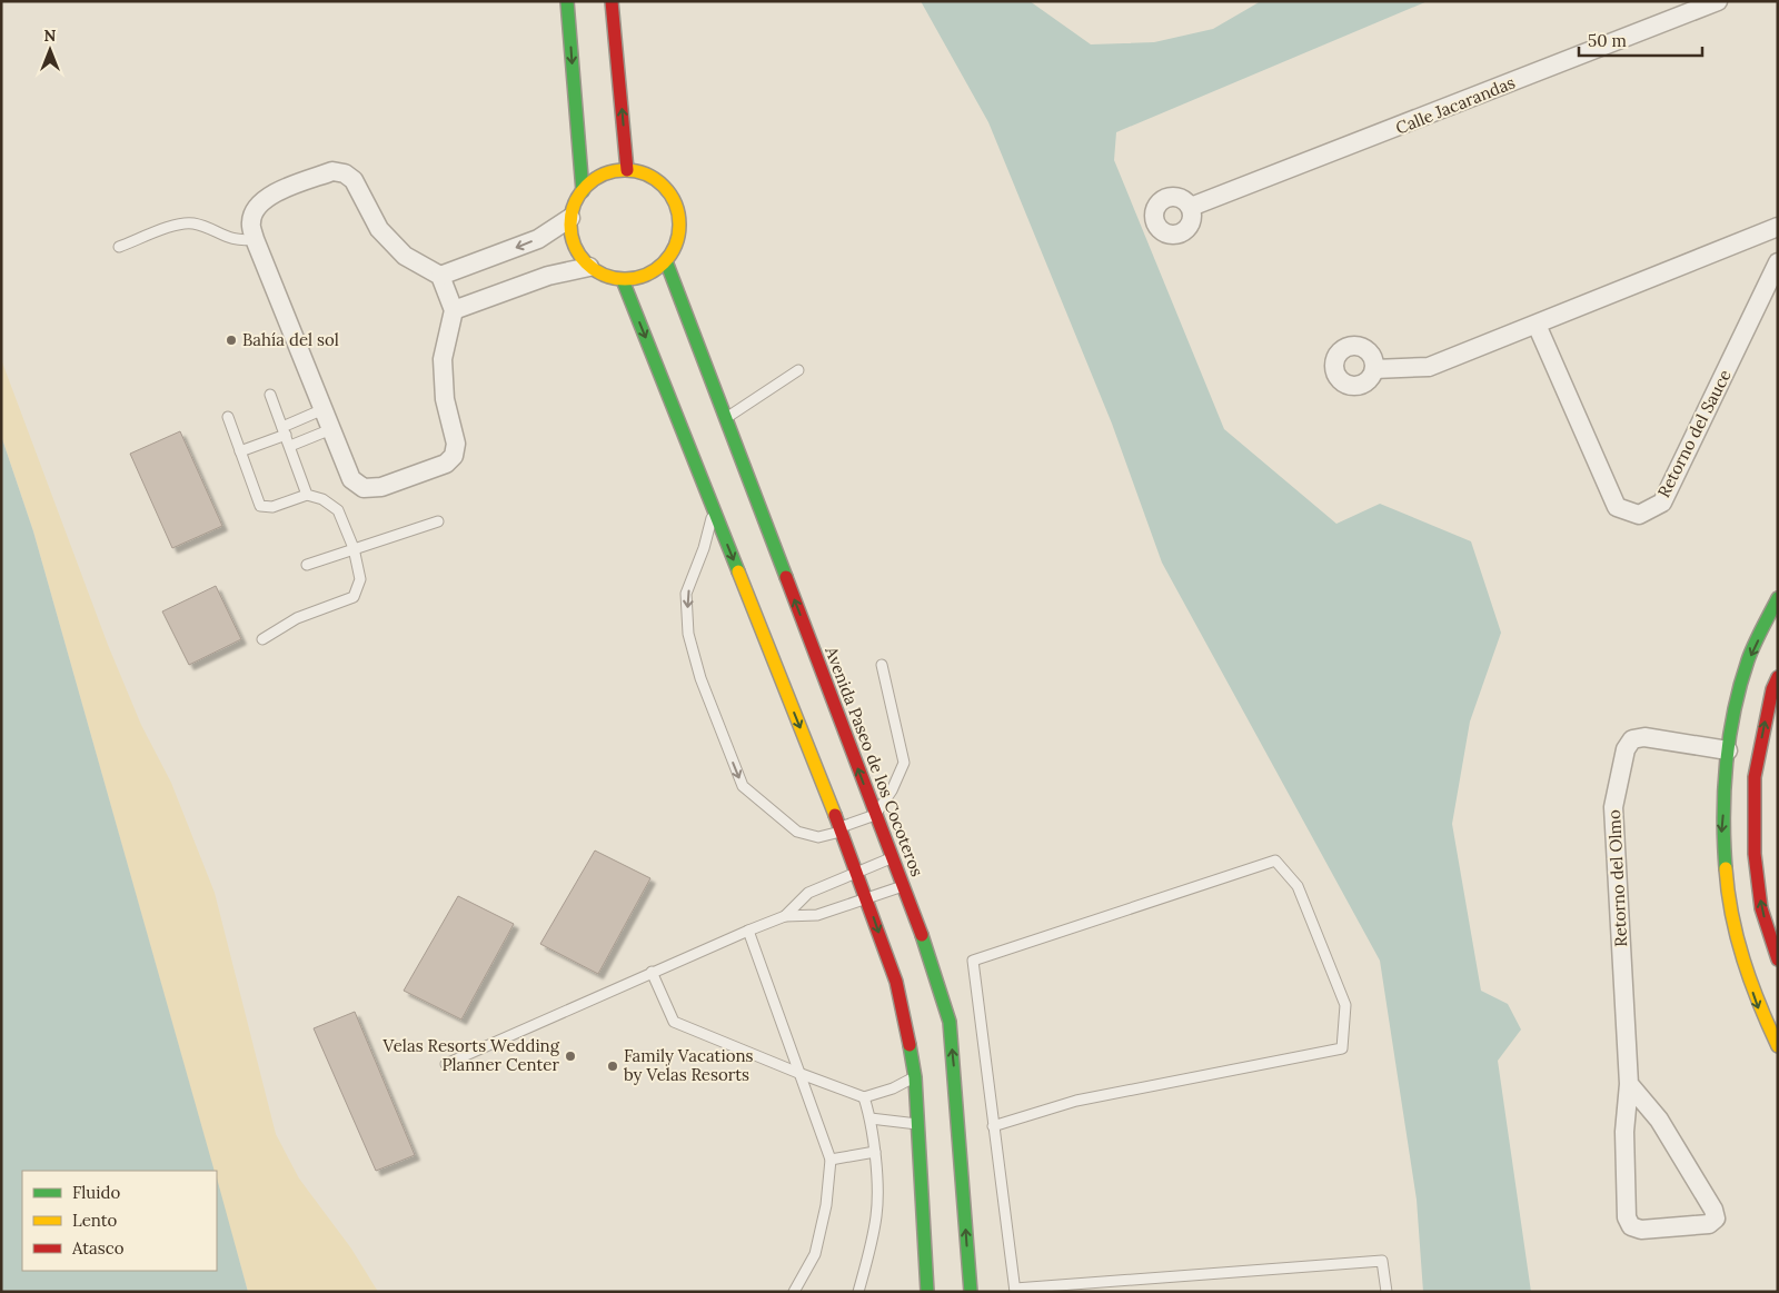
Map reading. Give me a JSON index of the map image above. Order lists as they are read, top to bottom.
{
  "streets": {
    "street": [
      "Calle Jacarandas",
      "Retorno del Sauce",
      "Avenida Paseo de los Cocoteros",
      "Retorno del Olmo"
    ]
  },
  "places": ["Bahía del sol", "Velas Resorts Wedding Planner Center", "Family Vacations by Velas Resorts"],
  "legend": ["Fluido", "Lento", "Atasco"],
  "scale_bar": "50 m",
  "north": "top"
}
